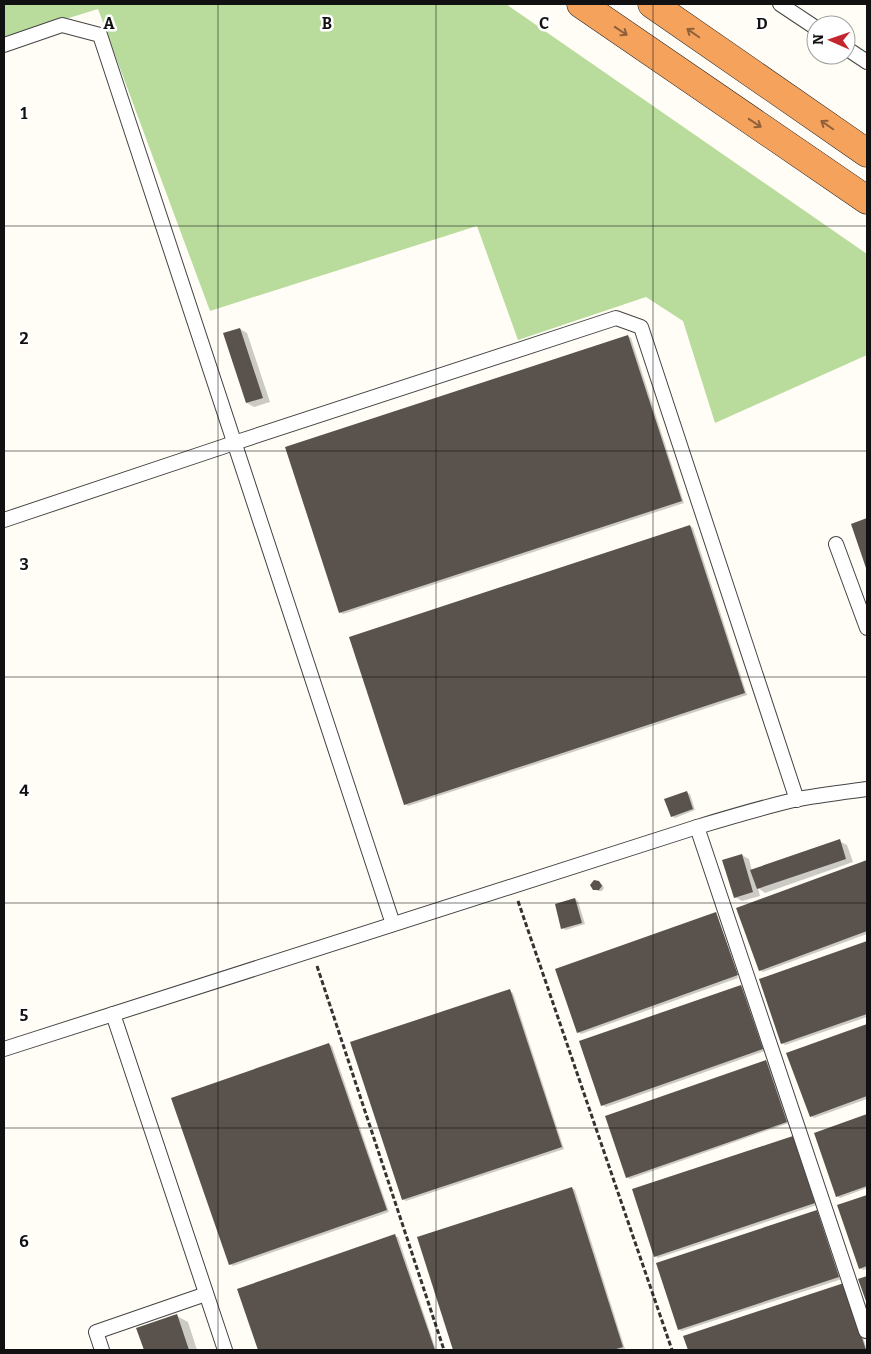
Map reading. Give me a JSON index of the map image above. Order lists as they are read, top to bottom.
{
  "north": "left",
  "grid": {
    "columns": [
      "A",
      "B",
      "C",
      "D"
    ],
    "rows": [
      "1",
      "2",
      "3",
      "4",
      "5",
      "6"
    ]
  }
}
